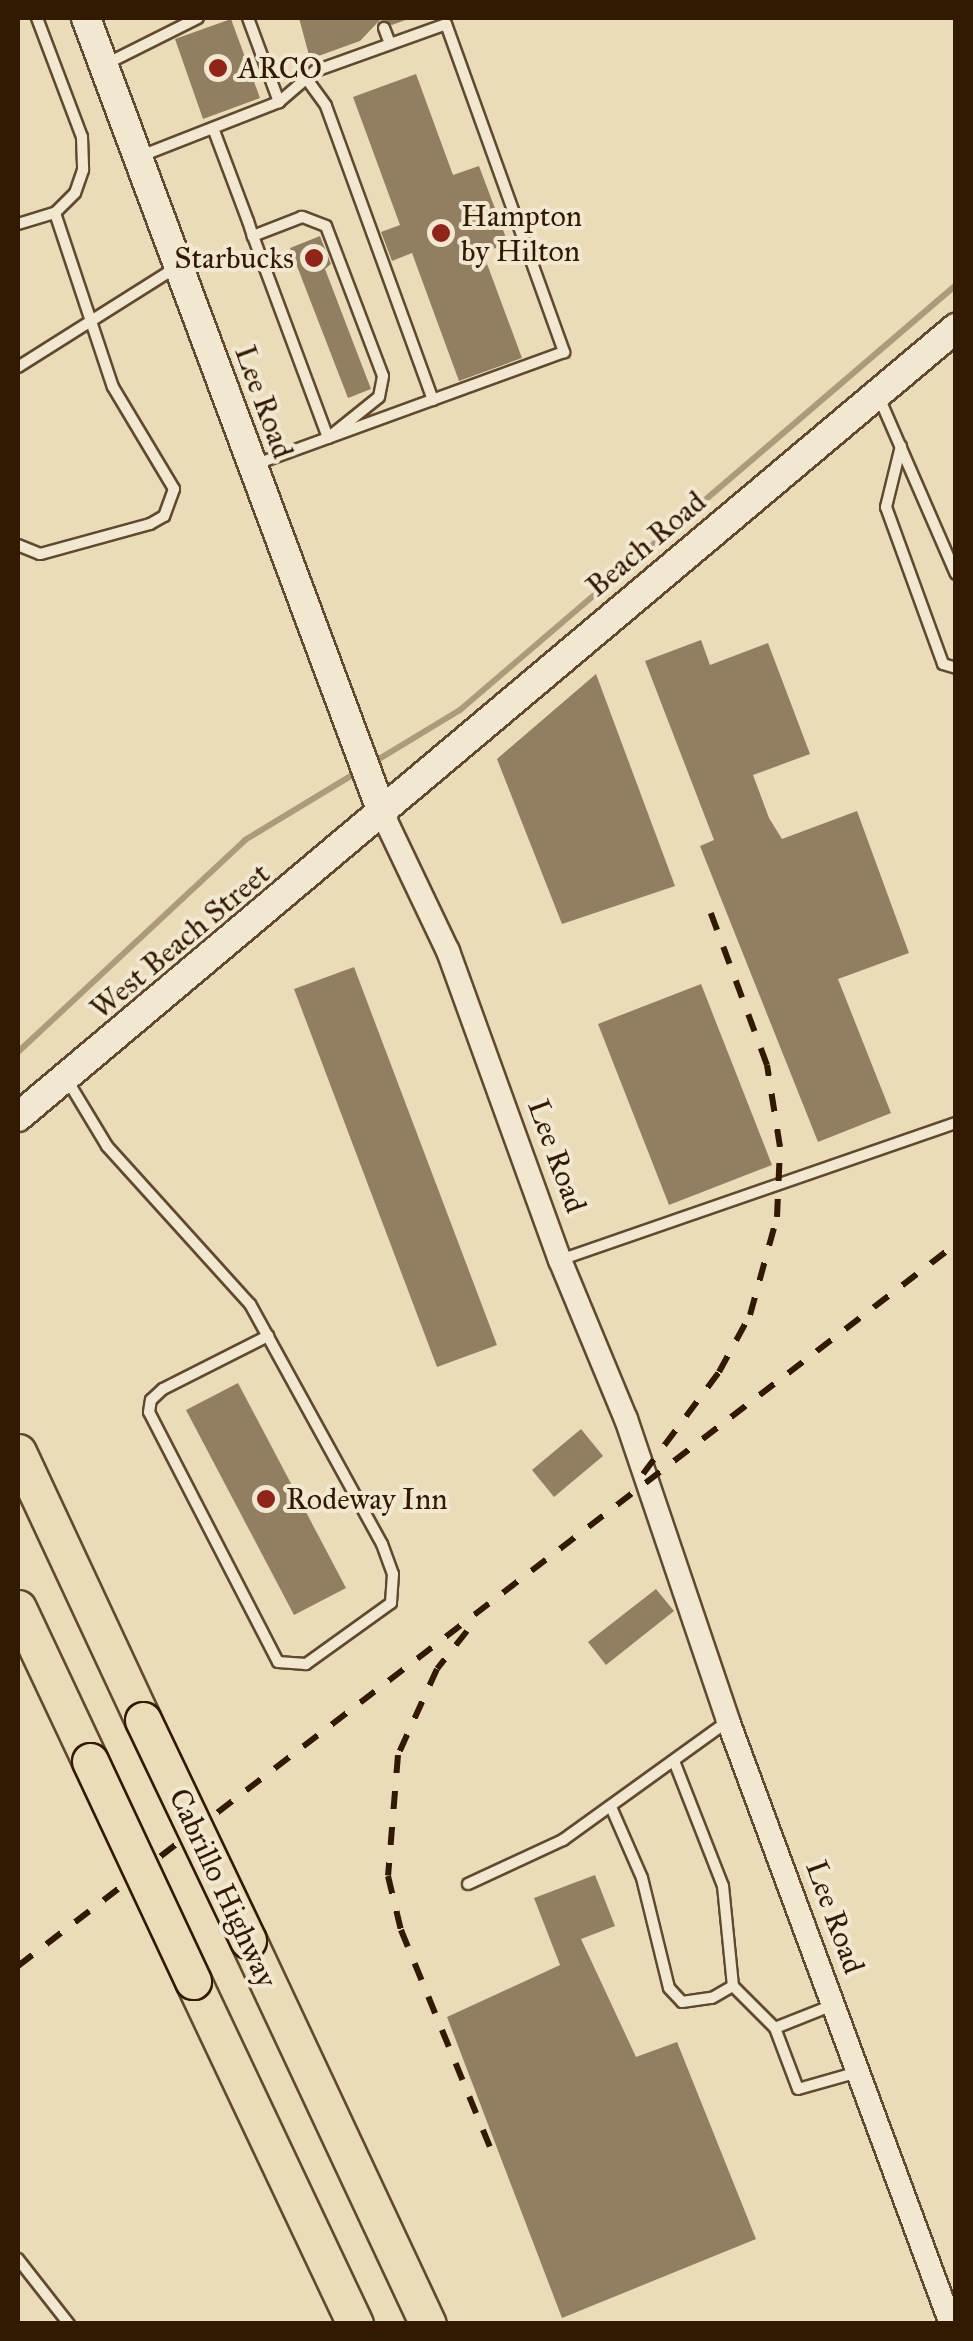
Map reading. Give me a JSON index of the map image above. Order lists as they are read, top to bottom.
{
  "streets": {
    "highway": ["Cabrillo Highway"],
    "main road": ["Lee Road", "Beach Road", "West Beach Street"]
  },
  "crossings": [
    ["Lee Road", "Beach Road"],
    ["Lee Road", "West Beach Street"],
    ["Beach Road", "West Beach Street"]
  ],
  "places": [
    "ARCO",
    "Hampton by Hilton",
    "Starbucks",
    "Rodeway Inn"
  ]
}
